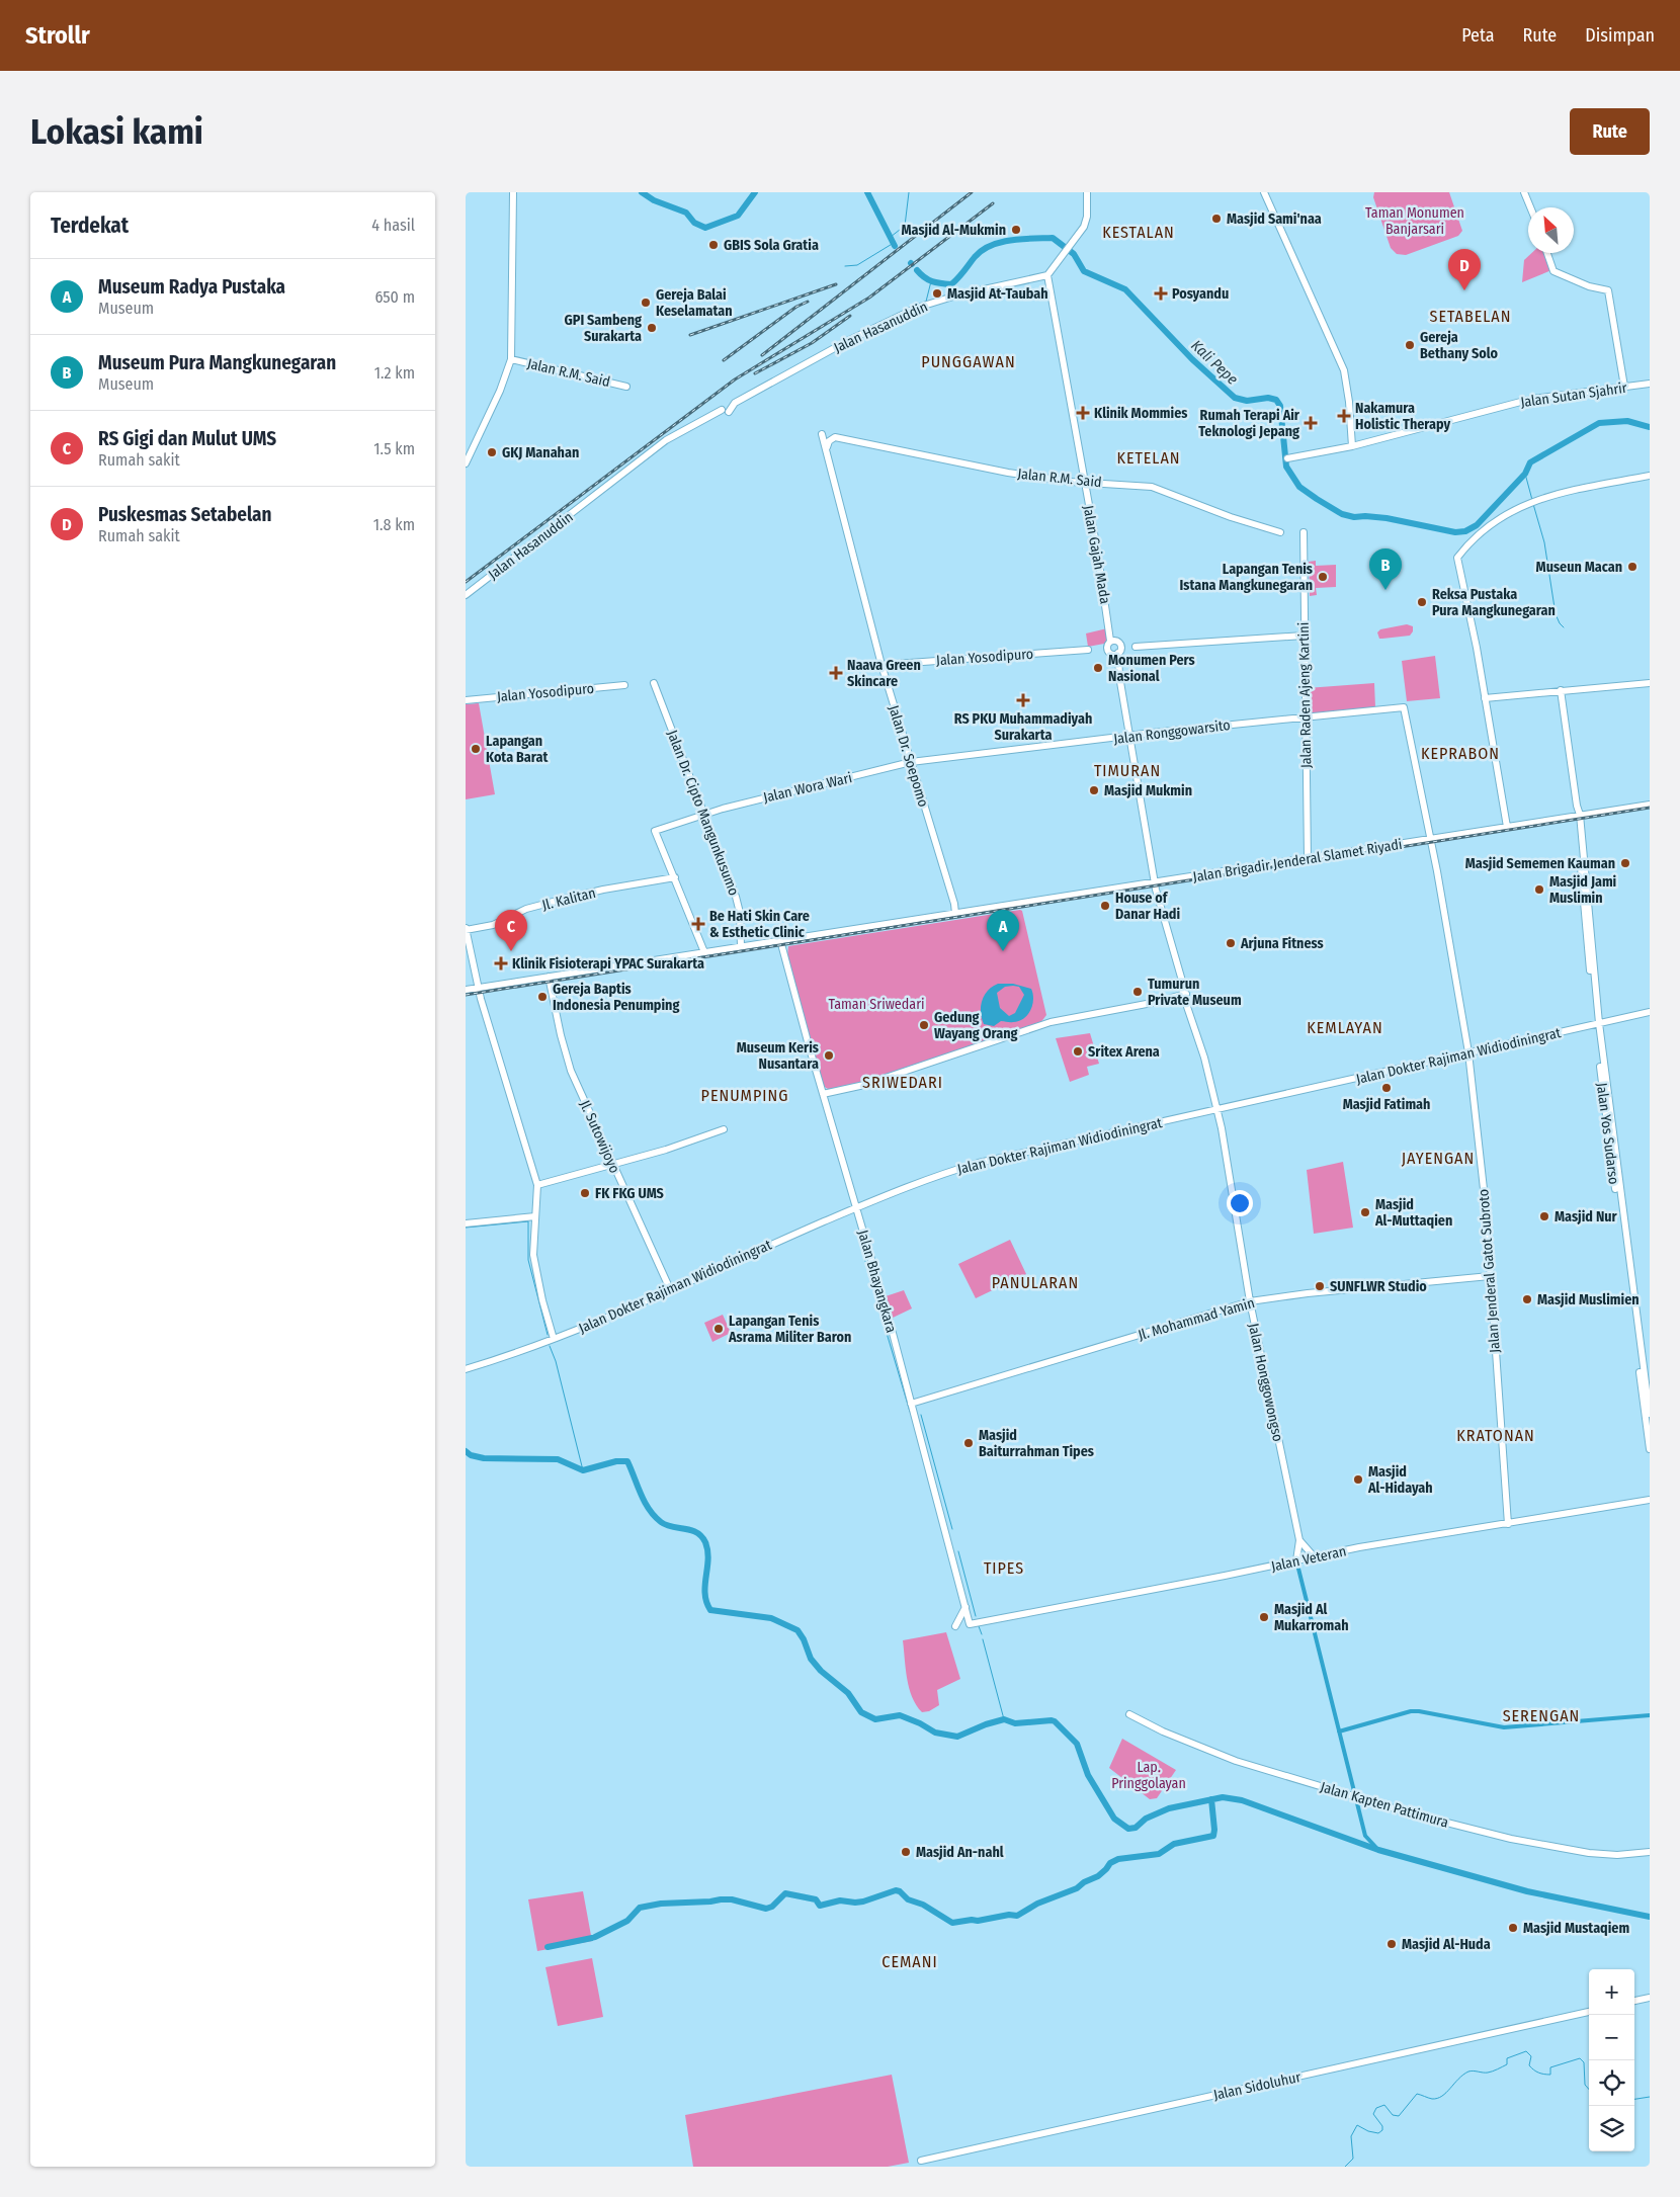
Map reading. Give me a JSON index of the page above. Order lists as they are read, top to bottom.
{
  "streets": {
    "main road": [
      "Jalan Hasanuddin",
      "Jalan R.M. Said",
      "Jalan Sutan Sjahrir",
      "Jalan Gajah Mada",
      "Jalan Yosodipuro",
      "Jalan Raden Ajeng Kartini",
      "Jalan Ronggowarsito",
      "Jalan Dr. Soepomo",
      "Jalan Wora Wari",
      "Jalan Dr. Cipto Mangunkusumo",
      "Jalan Brigadir Jenderal Slamet Riyadi",
      "Jl. Kalitan",
      "Jalan Dokter Rajiman Widiodiningrat",
      "Jalan Yos Sudarso",
      "Jl. Sutowijoyo",
      "Jalan Jenderal Gatot Subroto",
      "Jalan Bhayangkara",
      "Jl. Mohammad Yamin",
      "Jalan Honggowongso",
      "Jalan Veteran",
      "Jalan Kapten Pattimura",
      "Jalan Sidoluhur"
    ]
  },
  "crossings": [
    ["Jalan Hasanuddin", "Jalan Gajah Mada"],
    ["Jalan R.M. Said", "Jalan Gajah Mada"],
    ["Jalan R.M. Said", "Jalan Dr. Soepomo"],
    ["Jalan Yosodipuro", "Jalan Dr. Soepomo"],
    ["Jalan Raden Ajeng Kartini", "Jalan Ronggowarsito"],
    ["Jalan Raden Ajeng Kartini", "Jalan Brigadir Jenderal Slamet Riyadi"],
    ["Jalan Ronggowarsito", "Jalan Dr. Soepomo"],
    ["Jalan Ronggowarsito", "Jalan Wora Wari"],
    ["Jalan Ronggowarsito", "Jalan Jenderal Gatot Subroto"],
    ["Jalan Dr. Soepomo", "Jalan Wora Wari"],
    ["Jalan Dr. Soepomo", "Jalan Brigadir Jenderal Slamet Riyadi"],
    ["Jalan Wora Wari", "Jalan Dr. Cipto Mangunkusumo"],
    ["Jalan Wora Wari", "Jl. Kalitan"],
    ["Jalan Dr. Cipto Mangunkusumo", "Jalan Brigadir Jenderal Slamet Riyadi"],
    ["Jalan Brigadir Jenderal Slamet Riyadi", "Jalan Yos Sudarso"],
    ["Jalan Brigadir Jenderal Slamet Riyadi", "Jl. Sutowijoyo"],
    ["Jalan Brigadir Jenderal Slamet Riyadi", "Jalan Jenderal Gatot Subroto"],
    ["Jalan Brigadir Jenderal Slamet Riyadi", "Jalan Bhayangkara"],
    ["Jalan Brigadir Jenderal Slamet Riyadi", "Jalan Honggowongso"],
    ["Jalan Dokter Rajiman Widiodiningrat", "Jalan Yos Sudarso"],
    ["Jalan Dokter Rajiman Widiodiningrat", "Jl. Sutowijoyo"],
    ["Jalan Dokter Rajiman Widiodiningrat", "Jalan Jenderal Gatot Subroto"],
    ["Jalan Dokter Rajiman Widiodiningrat", "Jalan Bhayangkara"],
    ["Jalan Dokter Rajiman Widiodiningrat", "Jalan Honggowongso"],
    ["Jalan Jenderal Gatot Subroto", "Jl. Mohammad Yamin"],
    ["Jalan Jenderal Gatot Subroto", "Jalan Veteran"],
    ["Jalan Bhayangkara", "Jl. Mohammad Yamin"],
    ["Jalan Bhayangkara", "Jalan Veteran"],
    ["Jl. Mohammad Yamin", "Jalan Honggowongso"],
    ["Jalan Honggowongso", "Jalan Veteran"]
  ],
  "districts": [
    "KESTALAN",
    "SETABELAN",
    "PUNGGAWAN",
    "KETELAN",
    "KEPRABON",
    "TIMURAN",
    "KEMLAYAN",
    "SRIWEDARI",
    "PENUMPING",
    "JAYENGAN",
    "PANULARAN",
    "KRATONAN",
    "TIPES",
    "SERENGAN",
    "CEMANI"
  ],
  "water": ["Kali Pepe"],
  "parks": ["Taman Monumen Banjarsari", "Taman Sriwedari", "Lap. Pringgolayan"],
  "places": {
    "other": [
      "Masjid Sami'naa",
      "Masjid Al-Mukmin",
      "GBIS Sola Gratia",
      "Masjid At-Taubah",
      "Gereja Balai Keselamatan",
      "GPI Sambeng Surakarta",
      "Gereja Bethany Solo",
      "GKJ Manahan",
      "Museun Macan",
      "Lapangan Tenis Istana Mangkunegaran",
      "Reksa Pustaka Pura Mangkunegaran",
      "Monumen Pers Nasional",
      "Lapangan Kota Barat",
      "Masjid Mukmin",
      "Masjid Sememen Kauman",
      "Masjid Jami Muslimin",
      "House of Danar Hadi",
      "Arjuna Fitness",
      "Tumurun Private Museum",
      "Gereja Baptis Indonesia Penumping",
      "Gedung Wayang Orang",
      "Sritex Arena",
      "Museum Keris Nusantara",
      "Masjid Fatimah",
      "FK FKG UMS",
      "Masjid Al-Muttaqien",
      "Masjid Nur",
      "SUNFLWR Studio",
      "Masjid Muslimien",
      "Lapangan Tenis Asrama Militer Baron",
      "Masjid Baiturrahman Tipes",
      "Masjid Al-Hidayah",
      "Masjid Al Mukarromah",
      "Masjid An-nahl",
      "Masjid Mustaqiem",
      "Masjid Al-Huda"
    ],
    "health": [
      "Posyandu",
      "Klinik Mommies",
      "Nakamura Holistic Therapy",
      "Rumah Terapi Air Teknologi Jepang",
      "Naava Green Skincare",
      "RS PKU Muhammadiyah Surakarta",
      "Be Hati Skin Care & Esthetic Clinic",
      "Klinik Fisioterapi YPAC Surakarta"
    ]
  },
  "north": "top left",
  "page": {
    "header": "Strollr",
    "nav": ["Peta", "Rute", "Disimpan"],
    "buttons": "Rute",
    "title": "Lokasi kami",
    "heading": ["Terdekat", "4 hasil"],
    "pins": [
      "D",
      "B",
      "A",
      "C"
    ],
    "list": [
      {
        "mark": "A",
        "name": "Museum Radya Pustaka",
        "note": "Museum",
        "value": "650 m"
      },
      {
        "mark": "B",
        "name": "Museum Pura Mangkunegaran",
        "note": "Museum",
        "value": "1.2 km"
      },
      {
        "mark": "C",
        "name": "RS Gigi dan Mulut UMS",
        "note": "Rumah sakit",
        "value": "1.5 km"
      },
      {
        "mark": "D",
        "name": "Puskesmas Setabelan",
        "note": "Rumah sakit",
        "value": "1.8 km"
      }
    ],
    "map_buttons": ["+", "−"]
  }
}
